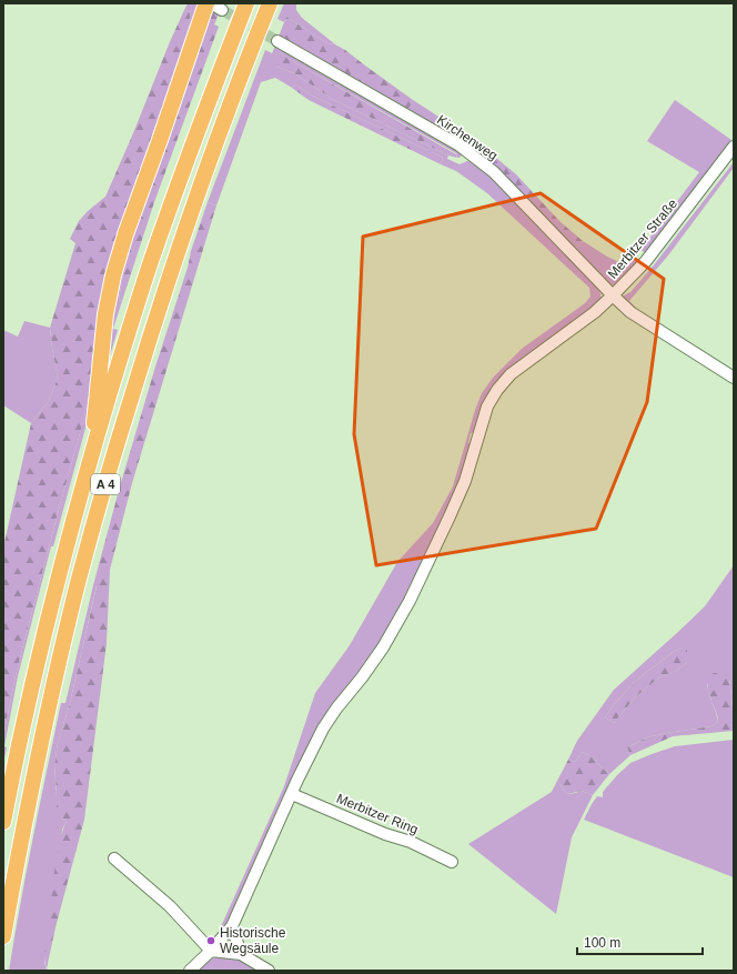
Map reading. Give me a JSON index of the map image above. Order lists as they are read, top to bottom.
{
  "streets": {
    "highway": ["A 4"],
    "street": ["Kirchenweg", "Merbitzer Straße", "Merbitzer Ring"]
  },
  "crossings": [
    ["Kirchenweg", "Merbitzer Straße"]
  ],
  "places": ["Historische Wegsäule"],
  "scale_bar": "100 m"
}
